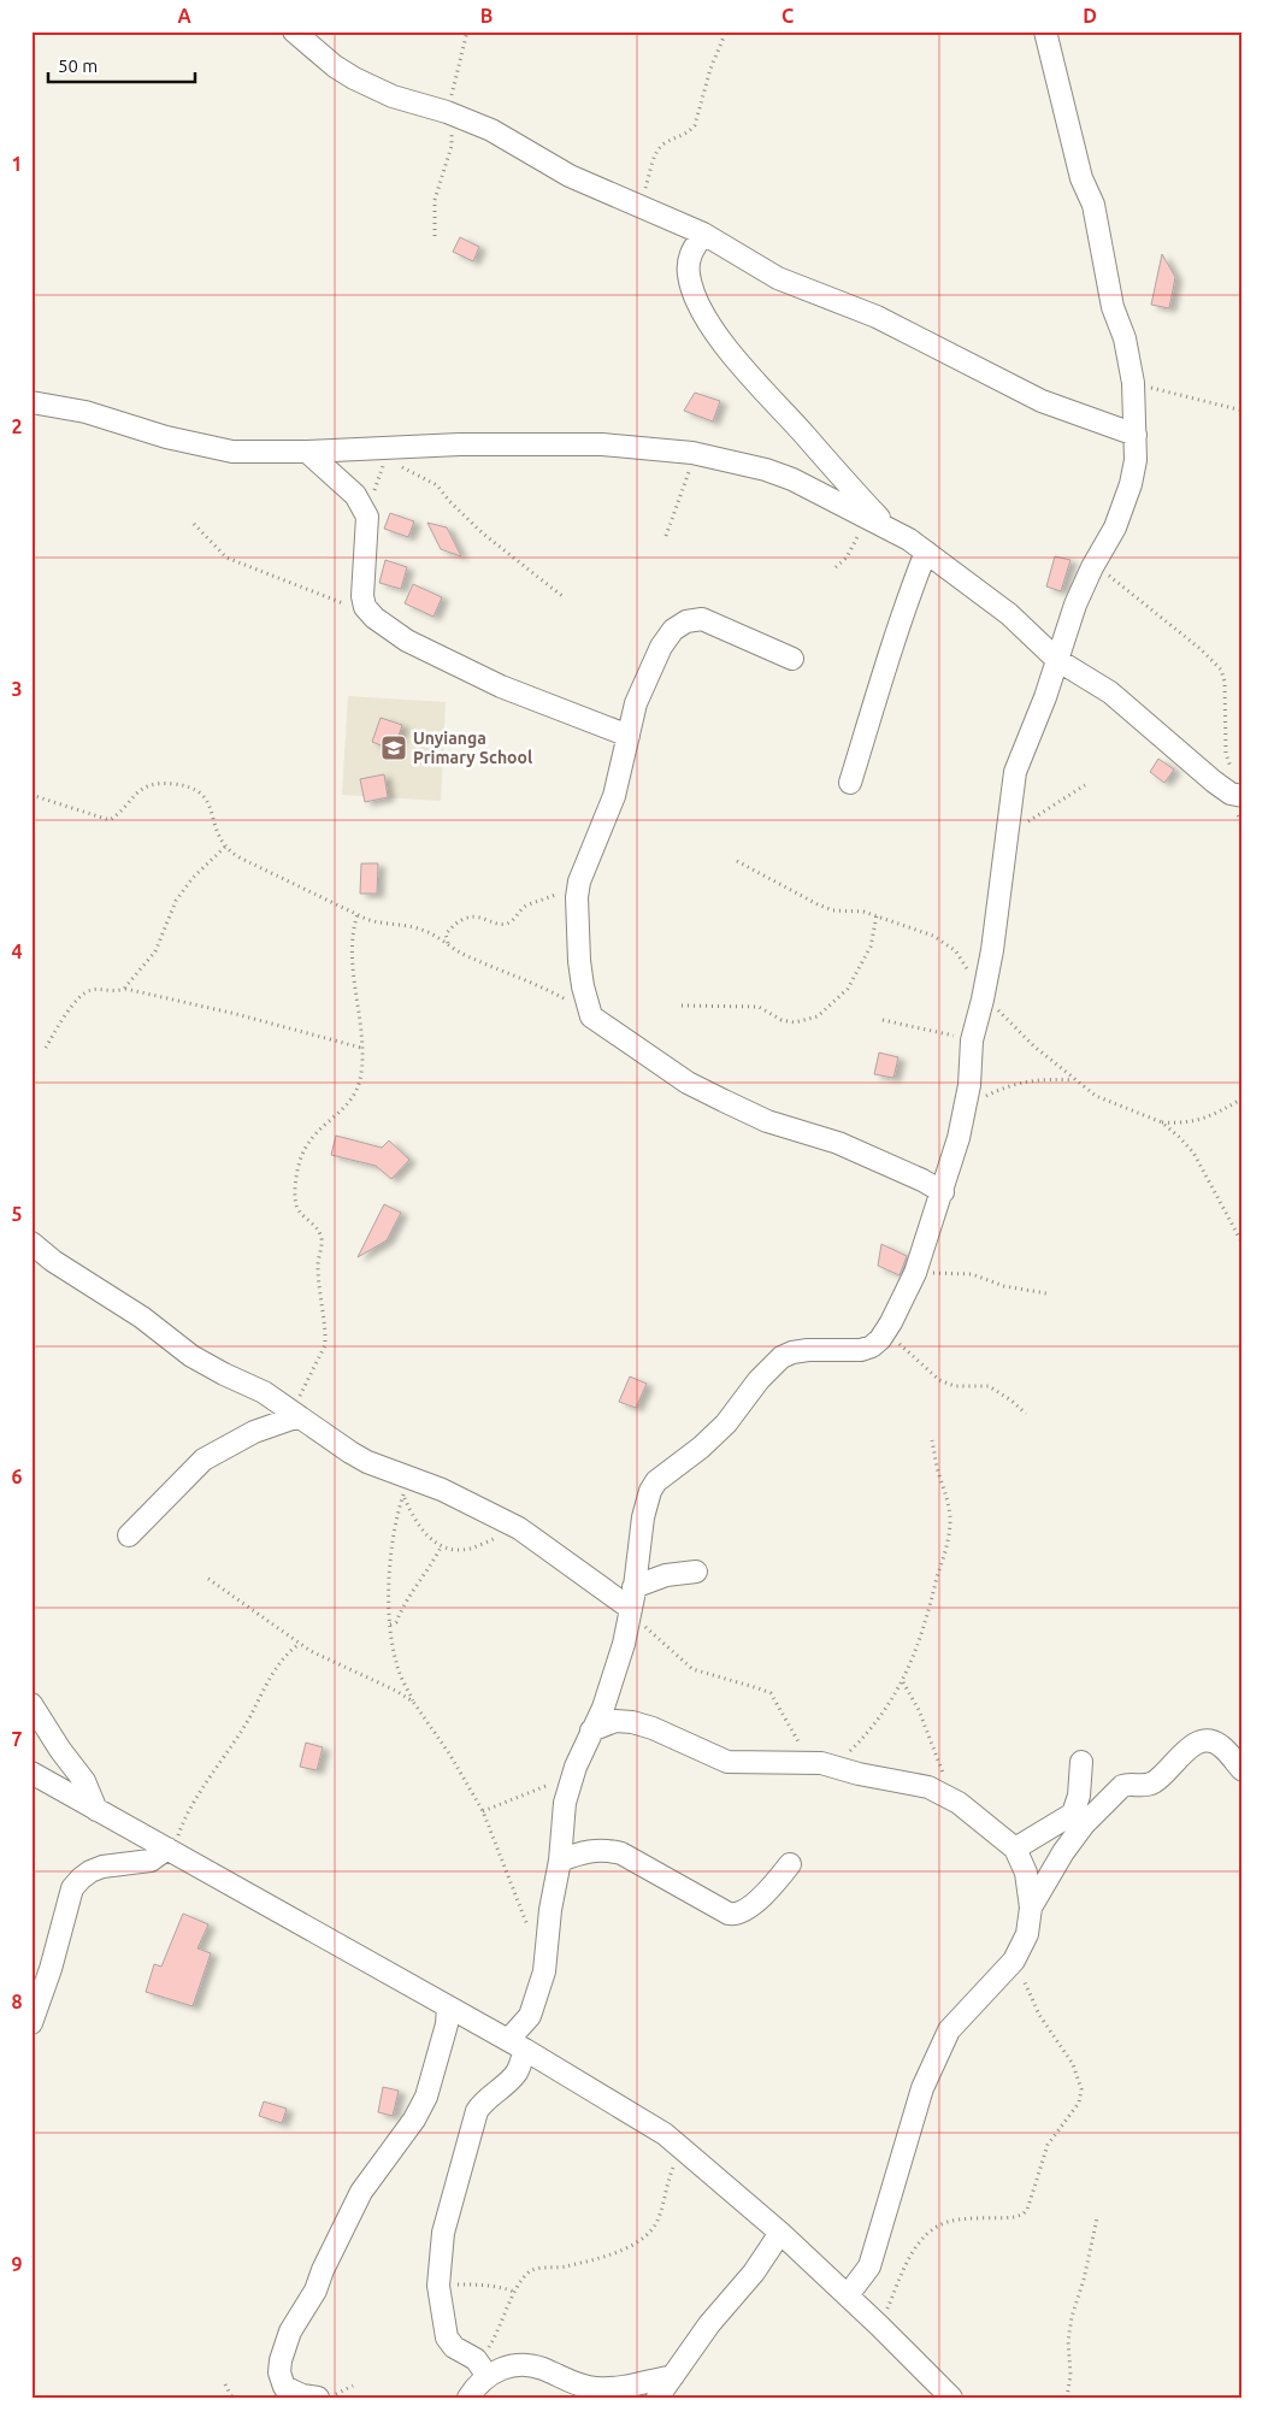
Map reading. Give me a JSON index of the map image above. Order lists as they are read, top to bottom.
{
  "places": {
    "school or university": ["Unyianga Primary School"]
  },
  "scale_bar": "50 m",
  "grid": {
    "columns": [
      "A",
      "B",
      "C",
      "D"
    ],
    "rows": [
      "1",
      "2",
      "3",
      "4",
      "5",
      "6",
      "7",
      "8",
      "9"
    ]
  }
}
